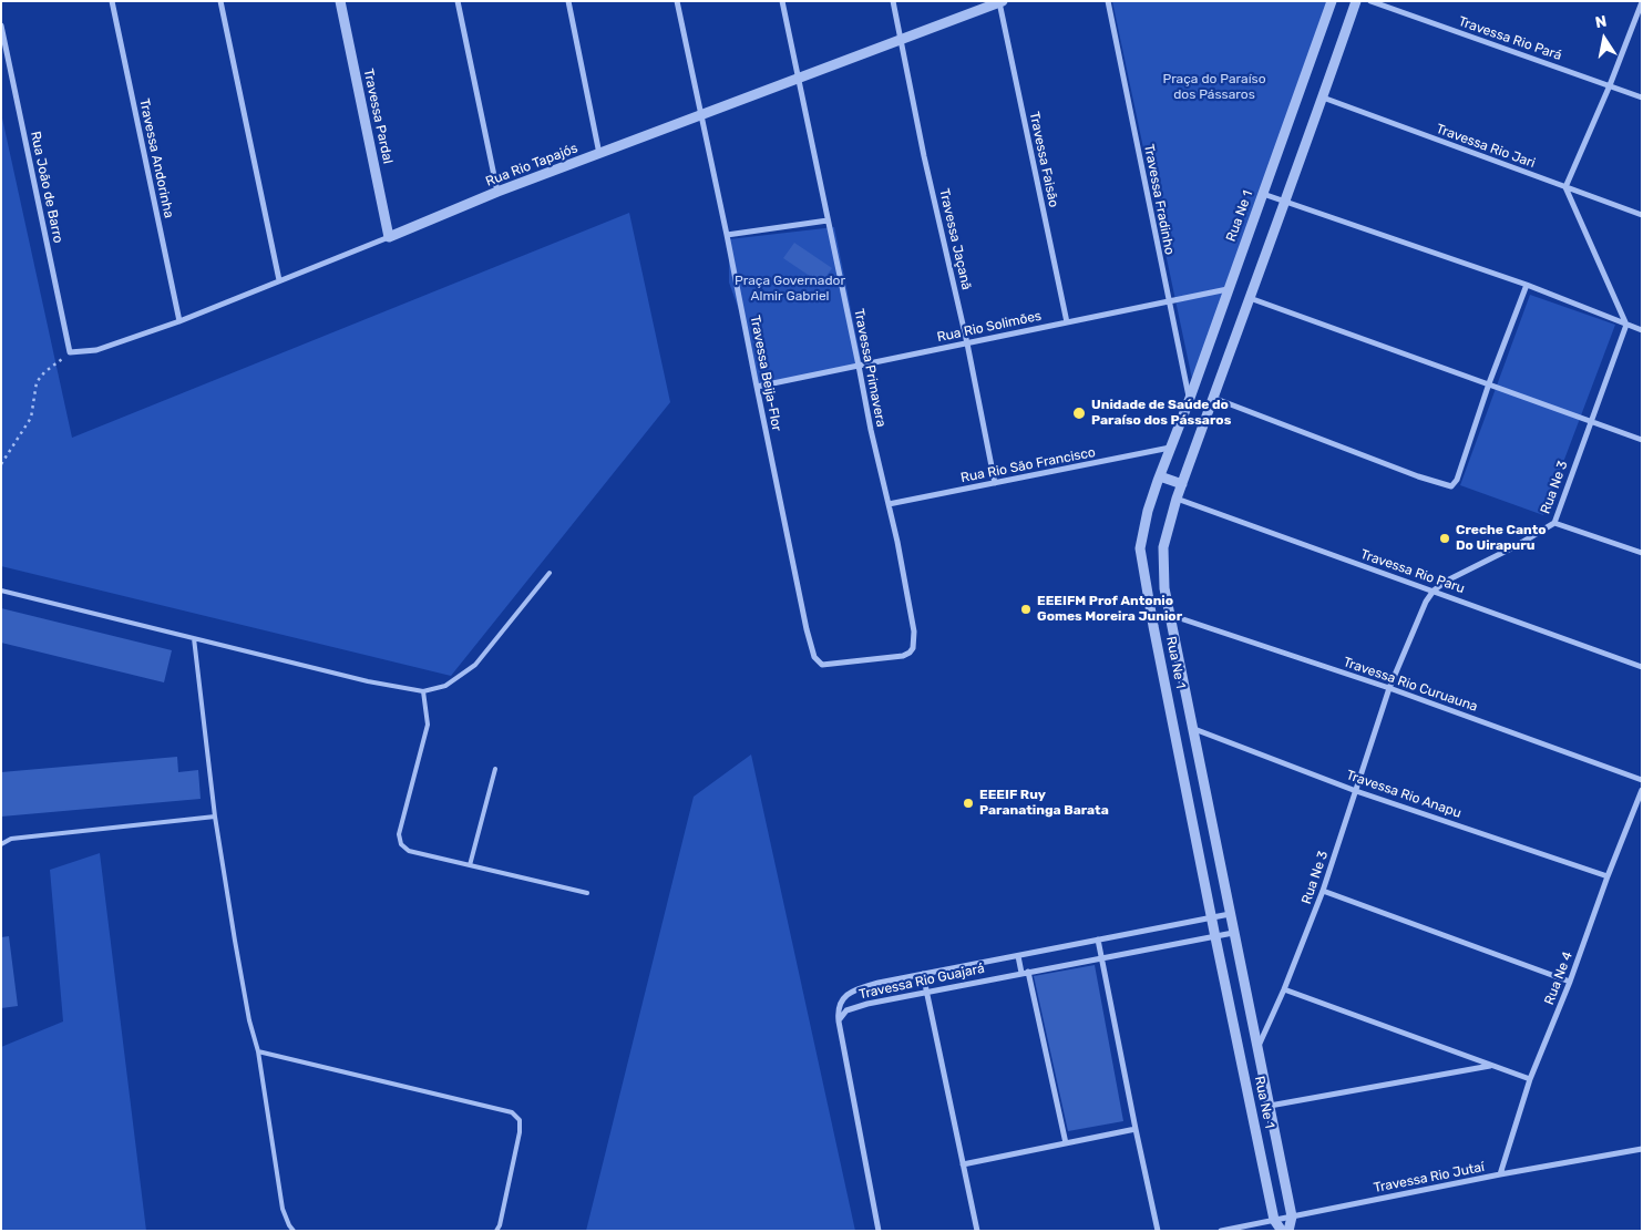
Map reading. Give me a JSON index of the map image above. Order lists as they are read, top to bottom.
{
  "streets": {
    "street": [
      "Travessa Rio Pará",
      "Travessa Pardal",
      "Travessa Rio Jari",
      "Travessa Andorinha",
      "Travessa Faisão",
      "Rua Rio Tapajós",
      "Rua João de Barro",
      "Travessa Fradinho",
      "Rua Ne 1",
      "Travessa Jaçanã",
      "Rua Rio Solimões",
      "Travessa Primavera",
      "Travessa Beija-Flor",
      "Rua Rio São Francisco",
      "Rua Ne 3",
      "Travessa Rio Paru",
      "Travessa Rio Curuauna",
      "Travessa Rio Anapu",
      "Rua Ne 4",
      "Travessa Rio Guajará",
      "Travessa Rio Jutaí"
    ]
  },
  "crossings": [
    ["Travessa Pardal", "Rua Rio Tapajós"],
    ["Travessa Rio Jari", "Rua Ne 1"],
    ["Travessa Andorinha", "Rua Rio Tapajós"],
    ["Travessa Faisão", "Rua Rio Tapajós"],
    ["Travessa Faisão", "Rua Rio Solimões"],
    ["Rua Rio Tapajós", "Rua João de Barro"],
    ["Rua Rio Tapajós", "Travessa Jaçanã"],
    ["Rua Rio Tapajós", "Travessa Primavera"],
    ["Rua Rio Tapajós", "Travessa Beija-Flor"],
    ["Travessa Fradinho", "Rua Ne 1"],
    ["Travessa Fradinho", "Rua Rio Solimões"],
    ["Rua Ne 1", "Rua Rio Solimões"],
    ["Rua Ne 1", "Rua Rio São Francisco"],
    ["Rua Ne 1", "Rua Ne 3"],
    ["Rua Ne 1", "Travessa Rio Paru"],
    ["Rua Ne 1", "Travessa Rio Curuauna"],
    ["Rua Ne 1", "Travessa Rio Anapu"],
    ["Rua Ne 1", "Travessa Rio Guajará"],
    ["Rua Ne 1", "Travessa Rio Jutaí"],
    ["Travessa Jaçanã", "Rua Rio Solimões"],
    ["Travessa Jaçanã", "Rua Rio São Francisco"],
    ["Rua Rio Solimões", "Travessa Primavera"],
    ["Rua Rio Solimões", "Travessa Beija-Flor"],
    ["Travessa Primavera", "Travessa Beija-Flor"],
    ["Travessa Primavera", "Rua Rio São Francisco"],
    ["Rua Ne 3", "Travessa Rio Paru"],
    ["Rua Ne 3", "Travessa Rio Curuauna"],
    ["Rua Ne 3", "Travessa Rio Anapu"],
    ["Travessa Rio Anapu", "Rua Ne 4"],
    ["Rua Ne 4", "Travessa Rio Jutaí"]
  ],
  "parks": ["Praça do Paraíso dos Pássaros", "Praça Governador Almir Gabriel"],
  "places": [
    "Unidade de Saúde do Paraíso dos Pássaros",
    "Creche Canto Do Uirapuru",
    "EEEIFM Prof Antonio Gomes Moreira Junior",
    "EEEIF Ruy Paranatinga Barata"
  ],
  "north": "top"
}
